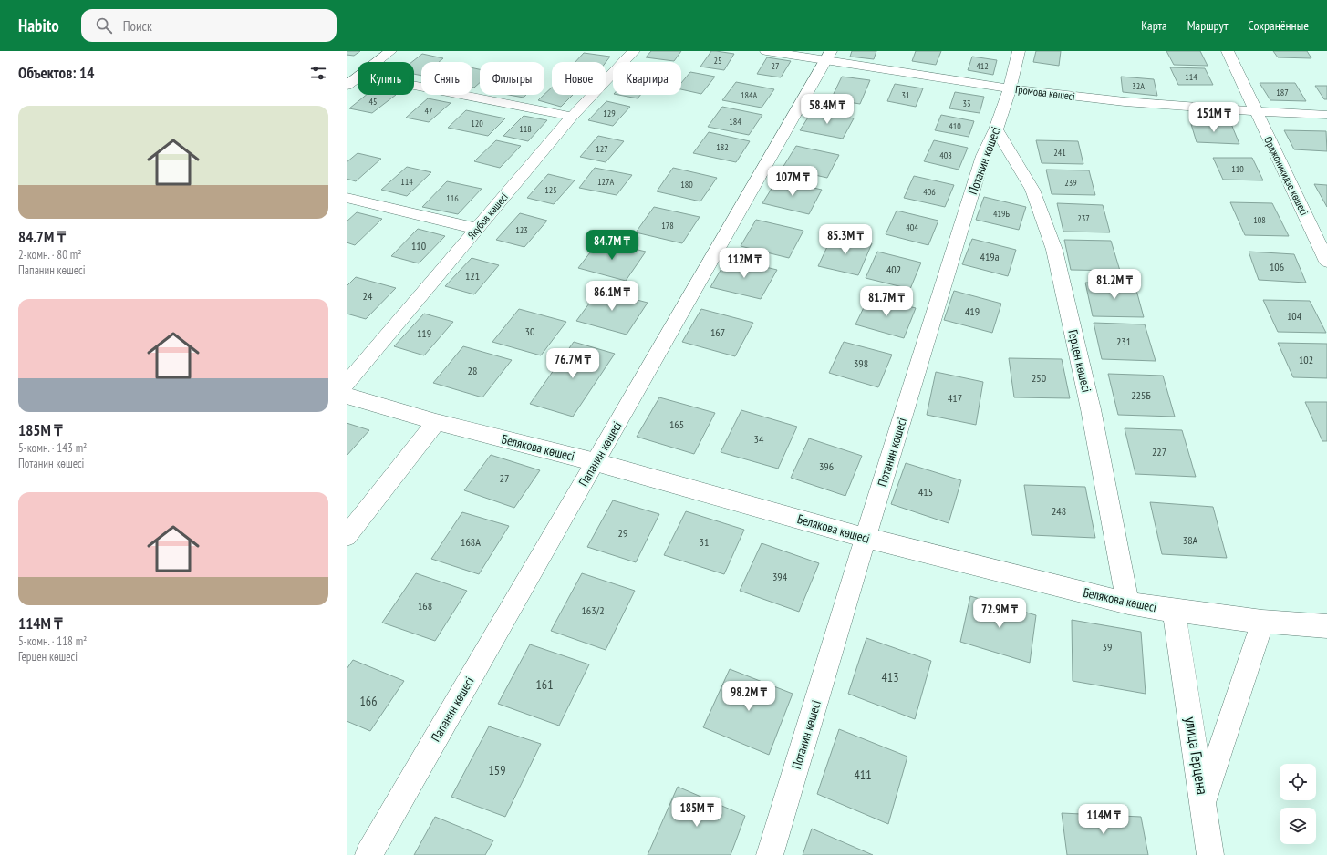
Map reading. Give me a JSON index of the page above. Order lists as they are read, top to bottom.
{
  "streets": {
    "street": [
      "Громова көшесі",
      "Потанин көшесі",
      "Орджоникидзе көшесі",
      "Якубов көшесі",
      "Герцен көшесі",
      "Белякова көшесі",
      "Папанин көшесі",
      "улица Герцена"
    ]
  },
  "crossings": [
    ["Громова көшесі", "Потанин көшесі"],
    ["Громова көшесі", "Орджоникидзе көшесі"],
    ["Громова көшесі", "Папанин көшесі"],
    ["Потанин көшесі", "Герцен көшесі"],
    ["Потанин көшесі", "Белякова көшесі"],
    ["Герцен көшесі", "Белякова көшесі"],
    ["Белякова көшесі", "Папанин көшесі"],
    ["Белякова көшесі", "улица Герцена"]
  ],
  "house_numbers": [
    "25",
    "27",
    "412",
    "114",
    "32А",
    "187",
    "184А",
    "31",
    "45",
    "33",
    "47",
    "129",
    "184",
    "120",
    "410",
    "118",
    "182",
    "127",
    "241",
    "408",
    "110",
    "114",
    "127А",
    "239",
    "180",
    "125",
    "406",
    "116",
    "419Б",
    "237",
    "108",
    "178",
    "404",
    "123",
    "110",
    "419а",
    "106",
    "402",
    "121",
    "24",
    "419",
    "104",
    "30",
    "167",
    "119",
    "231",
    "102",
    "398",
    "28",
    "250",
    "225Б",
    "417",
    "165",
    "34",
    "227",
    "396",
    "27",
    "415",
    "248",
    "29",
    "38А",
    "168А",
    "31",
    "394",
    "168",
    "163/2",
    "39",
    "413",
    "161",
    "166",
    "159",
    "411"
  ],
  "page": {
    "header": "Habito",
    "search": "Поиск",
    "nav": ["Карта", "Маршрут", "Сохранённые"],
    "heading": "Объектов: 14",
    "chip": [
      "Купить",
      "Снять",
      "Фильтры",
      "Новое",
      "Квартира"
    ],
    "price": [
      "58.4M ₸",
      "151M ₸",
      "107M ₸",
      "85.3M ₸",
      "84.7M ₸",
      "112M ₸",
      "81.2M ₸",
      "86.1M ₸",
      "81.7M ₸",
      "76.7M ₸",
      "72.9M ₸",
      "98.2M ₸",
      "185M ₸",
      "114M ₸"
    ],
    "list": [
      {
        "name": "84.7M ₸",
        "note": "2-комн. · 80 m² · Папанин көшесі"
      },
      {
        "name": "185M ₸",
        "note": "5-комн. · 143 m² · Потанин көшесі"
      },
      {
        "name": "114M ₸",
        "note": "5-комн. · 118 m² · Герцен көшесі"
      }
    ]
  }
}
